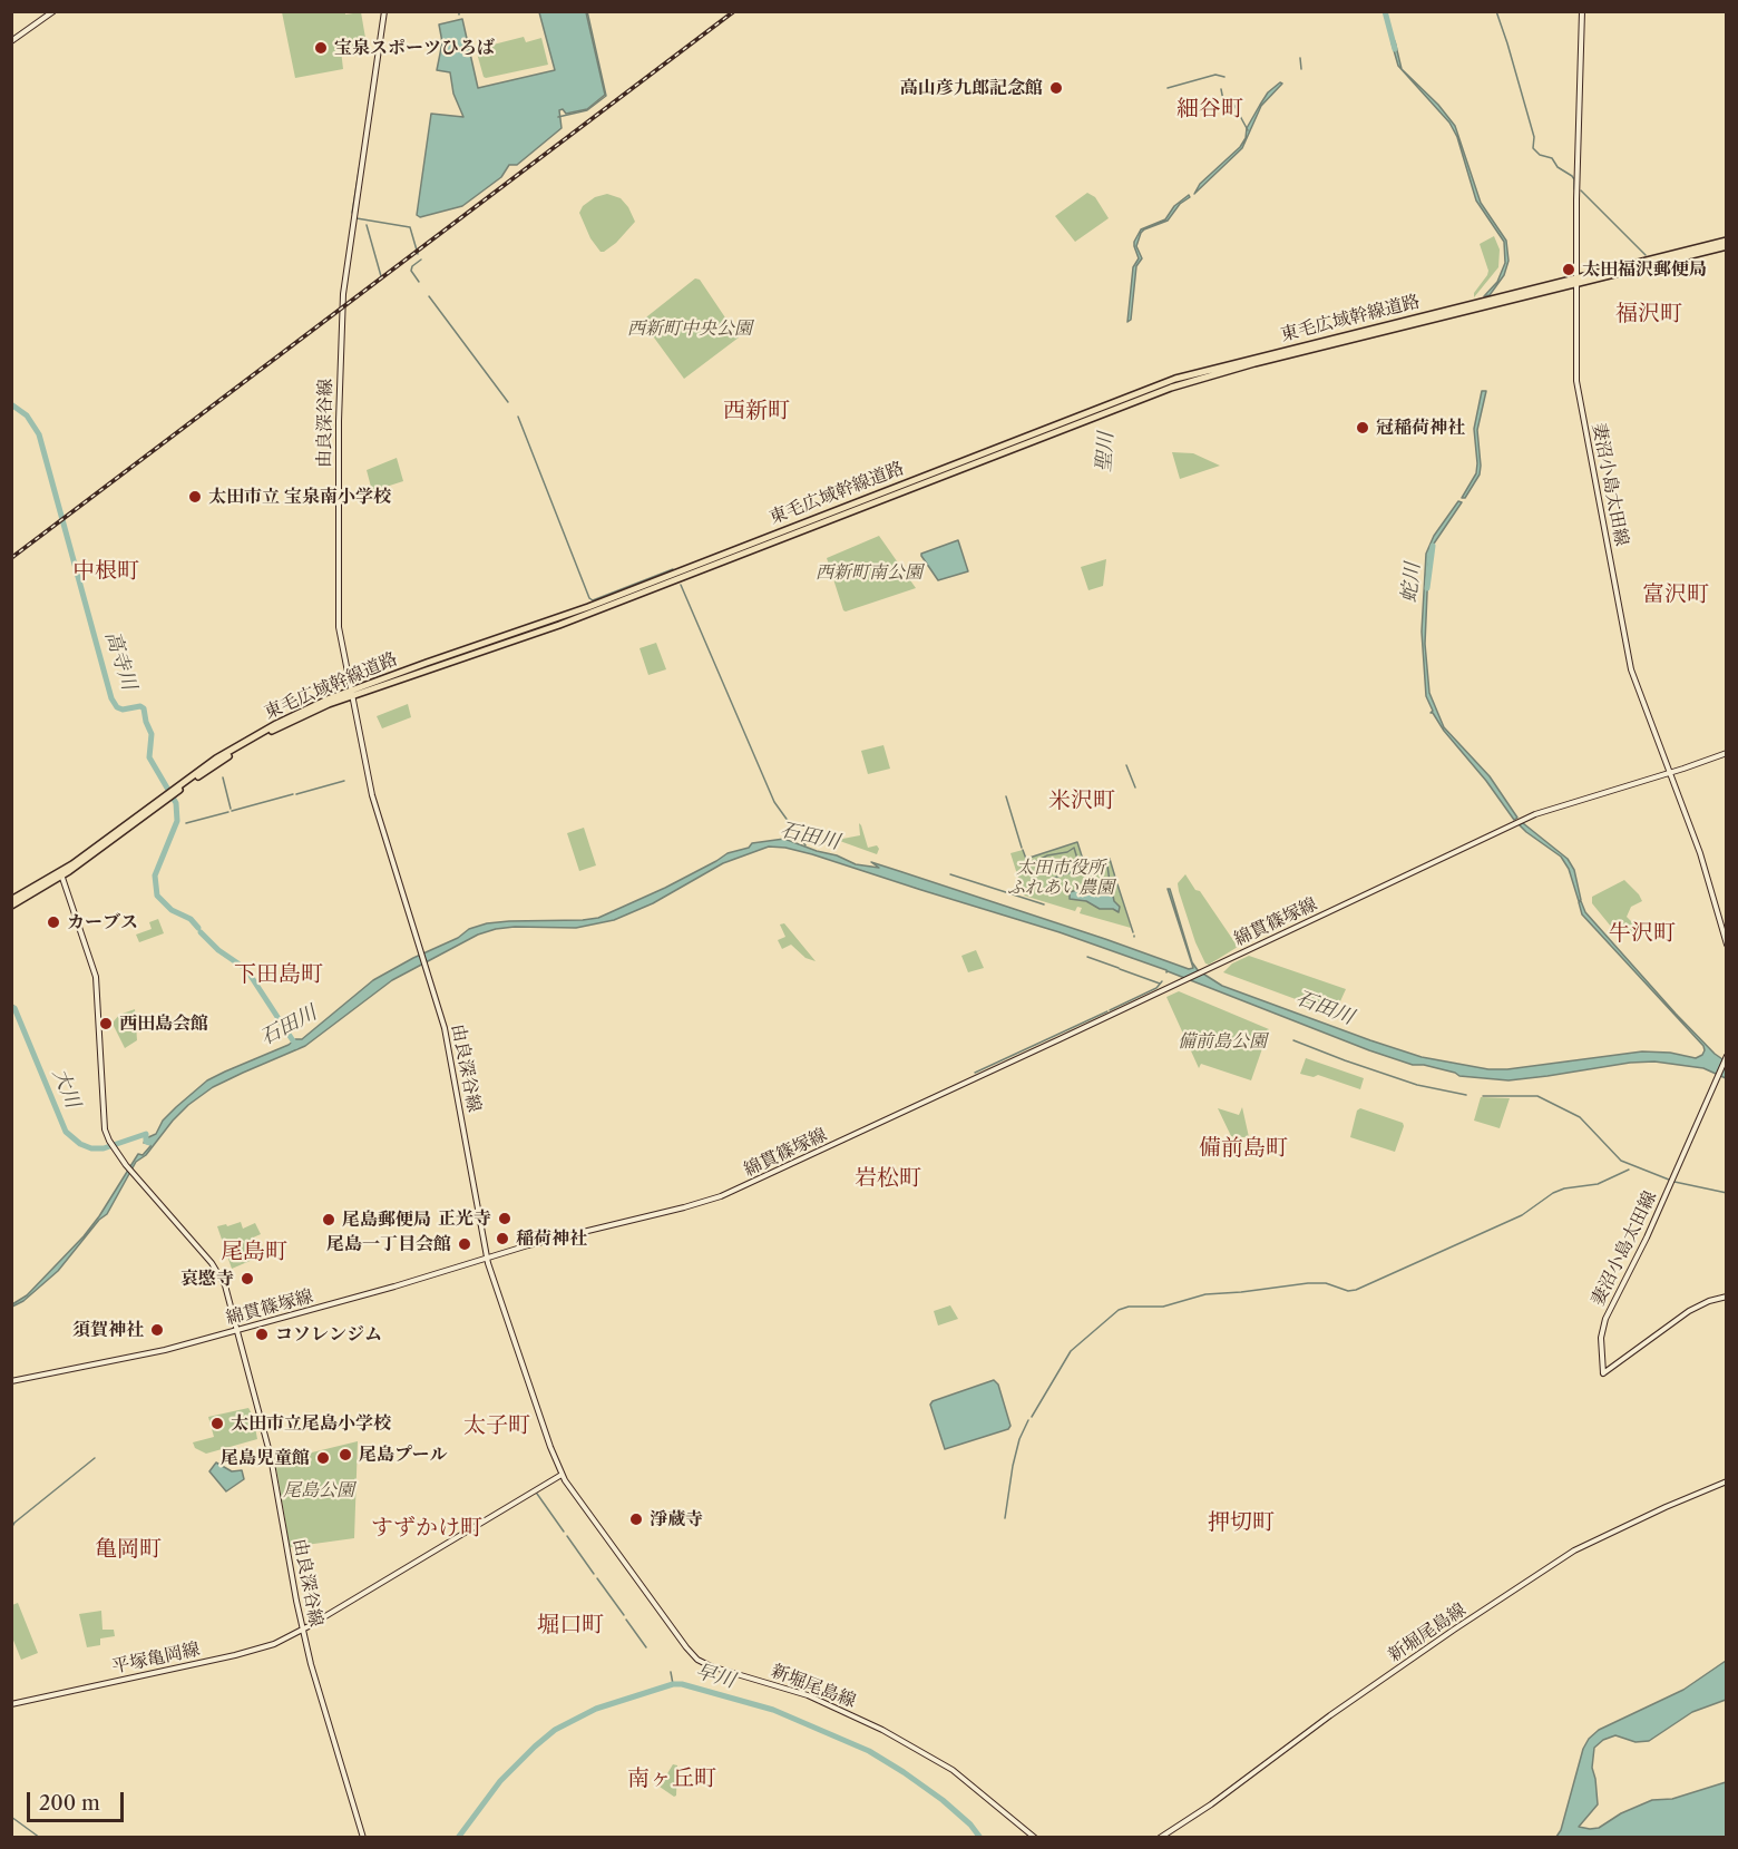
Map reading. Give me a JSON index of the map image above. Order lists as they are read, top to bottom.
{
  "streets": {
    "highway": ["東毛広域幹線道路"],
    "main road": [
      "由良深谷線",
      "妻沼小島太田線",
      "綿貫篠塚線",
      "新堀尾島線",
      "平塚亀岡線"
    ]
  },
  "crossings": [
    ["東毛広域幹線道路", "由良深谷線"],
    ["東毛広域幹線道路", "妻沼小島太田線"],
    ["由良深谷線", "綿貫篠塚線"],
    ["由良深谷線", "新堀尾島線"],
    ["由良深谷線", "平塚亀岡線"],
    ["妻沼小島太田線", "綿貫篠塚線"],
    ["綿貫篠塚線", "新堀尾島線"]
  ],
  "districts": [
    "細谷町",
    "福沢町",
    "西新町",
    "中根町",
    "富沢町",
    "米沢町",
    "牛沢町",
    "下田島町",
    "備前島町",
    "岩松町",
    "尾島町",
    "太子町",
    "押切町",
    "すずかけ町",
    "亀岡町",
    "堀口町",
    "南ヶ丘町"
  ],
  "water": [
    "聖川",
    "蛇川",
    "高寺川",
    "石田川",
    "大川",
    "早川"
  ],
  "parks": [
    "西新町中央公園",
    "西新町南公園",
    "太田市役所 ふれあい農園",
    "備前島公園",
    "尾島公園"
  ],
  "places": [
    "宝泉スポーツひろば",
    "高山彦九郎記念館",
    "太田福沢郵便局",
    "冠稲荷神社",
    "太田市立 宝泉南小学校",
    "カーブス",
    "西田島会館",
    "正光寺",
    "尾島郵便局",
    "稲荷神社",
    "尾島一丁目会館",
    "哀愍寺",
    "須賀神社",
    "コソレンジム",
    "太田市立尾島小学校",
    "尾島プール",
    "尾島児童館",
    "淨蔵寺"
  ],
  "scale_bar": "200 m"
}
